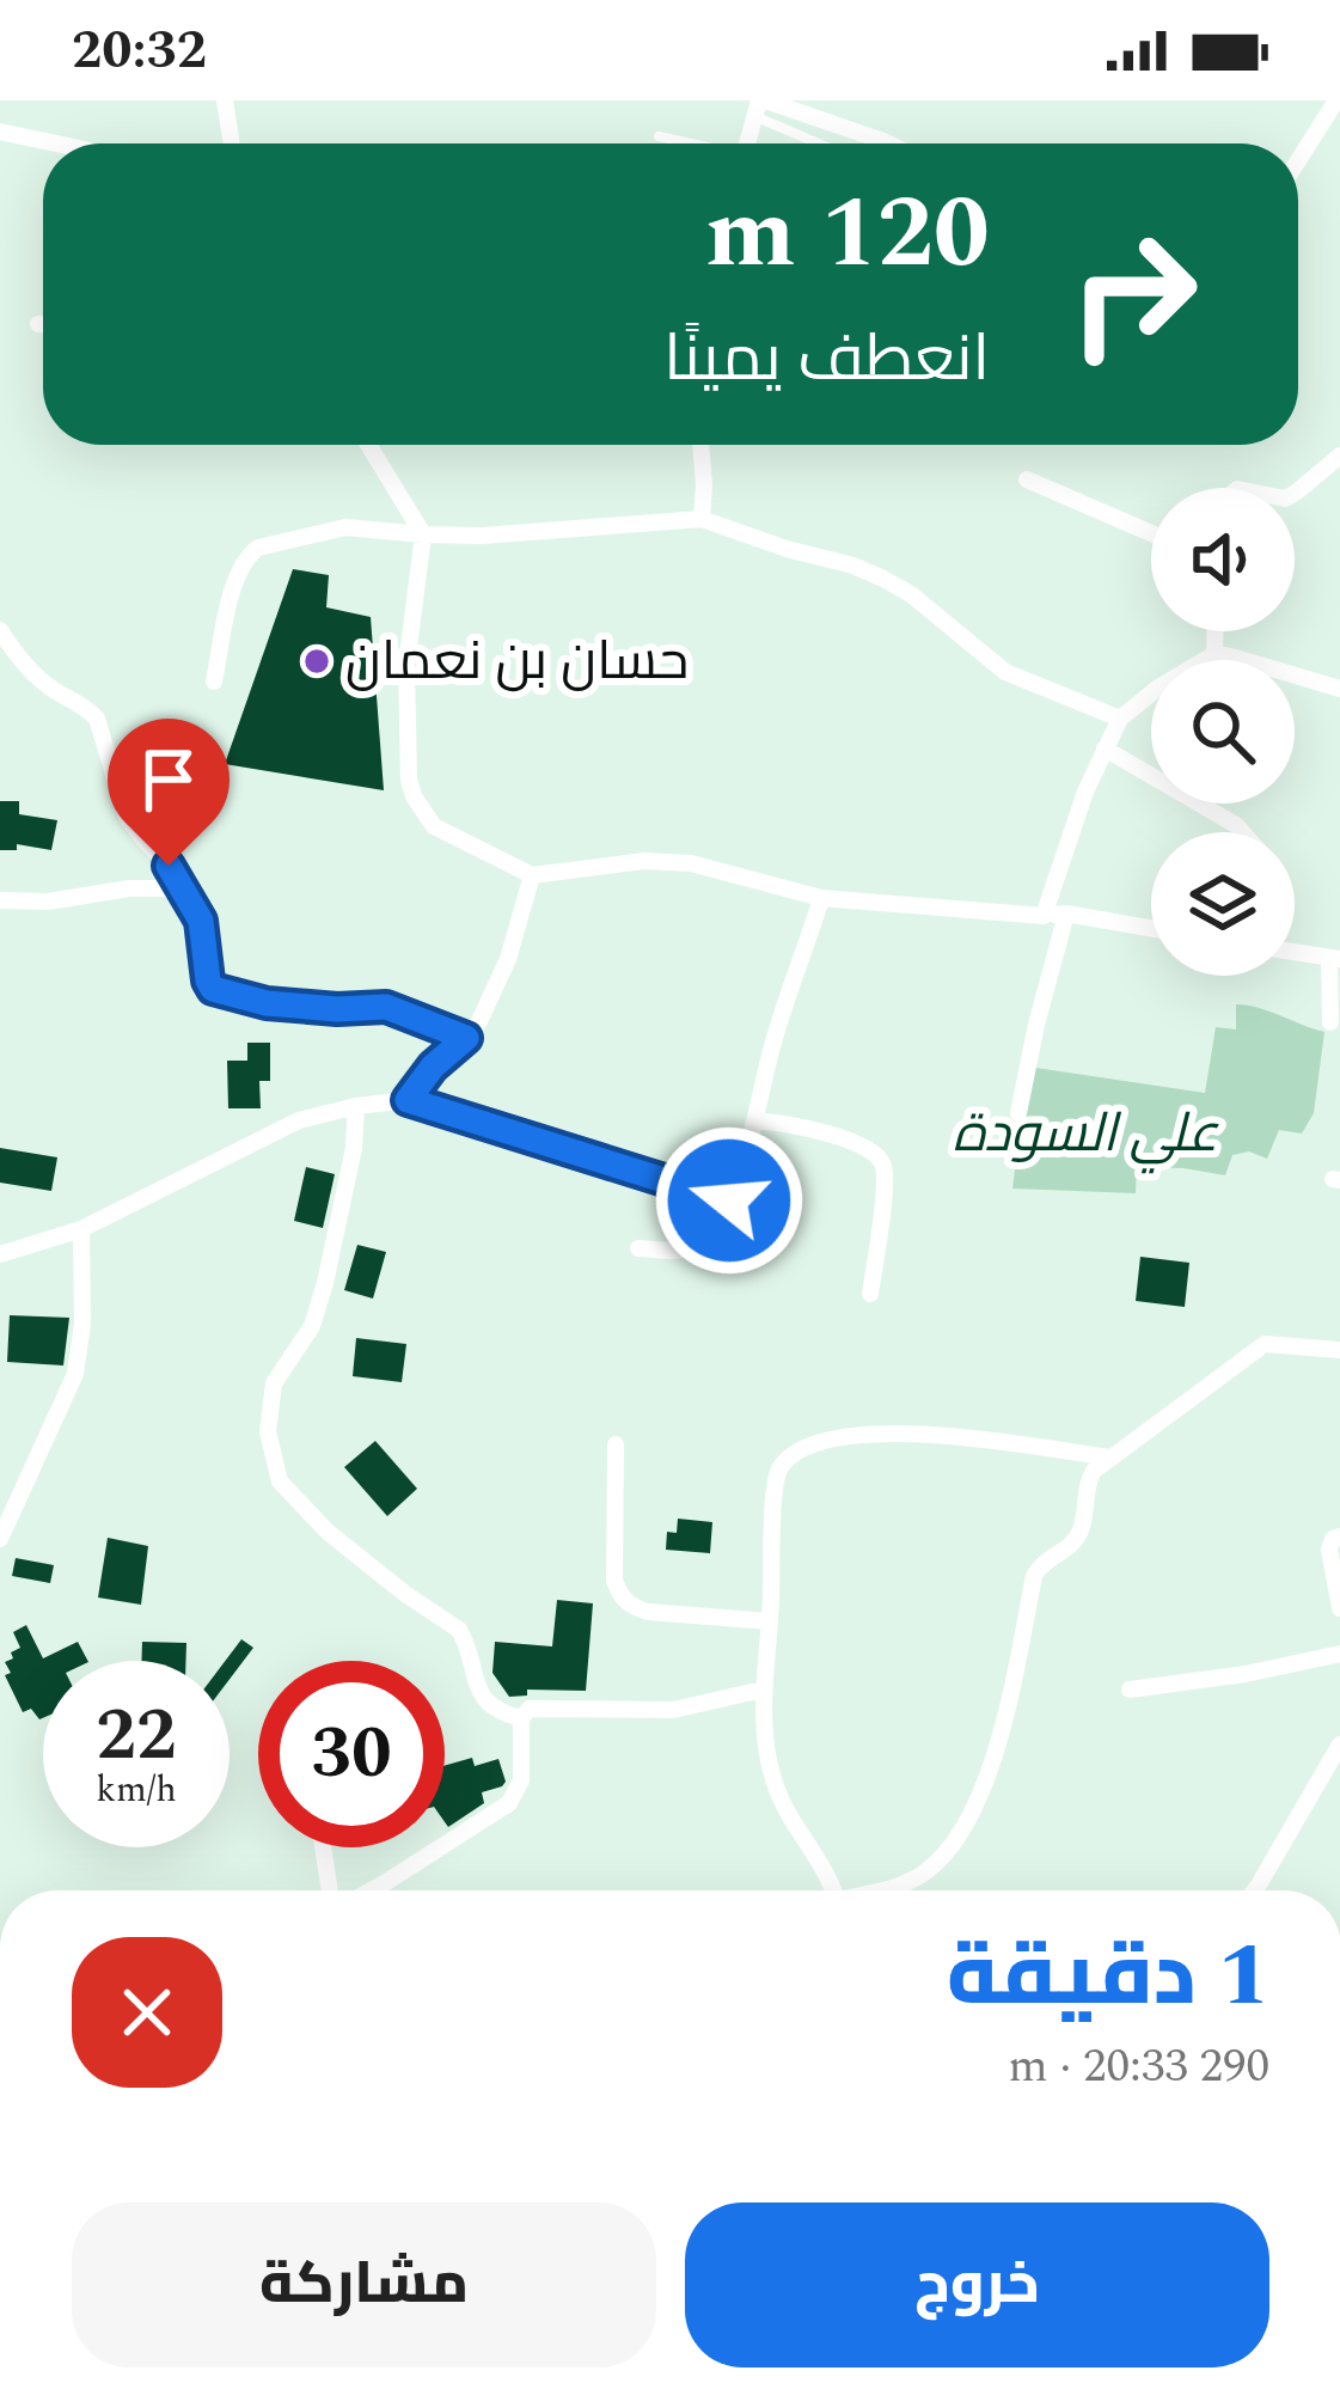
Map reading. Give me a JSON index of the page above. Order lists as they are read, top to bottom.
{
  "parks": ["علي السودة"],
  "places": ["حسان بن نعمان"],
  "page": {
    "status": "20:32",
    "turn": ["120 m", "انعطف يمينًا"],
    "speed": "22 km/h",
    "limit": "30",
    "heading": ["1 دقيقة", "290 m · 20:33"],
    "buttons": ["خروج", "مشاركة"]
  }
}
